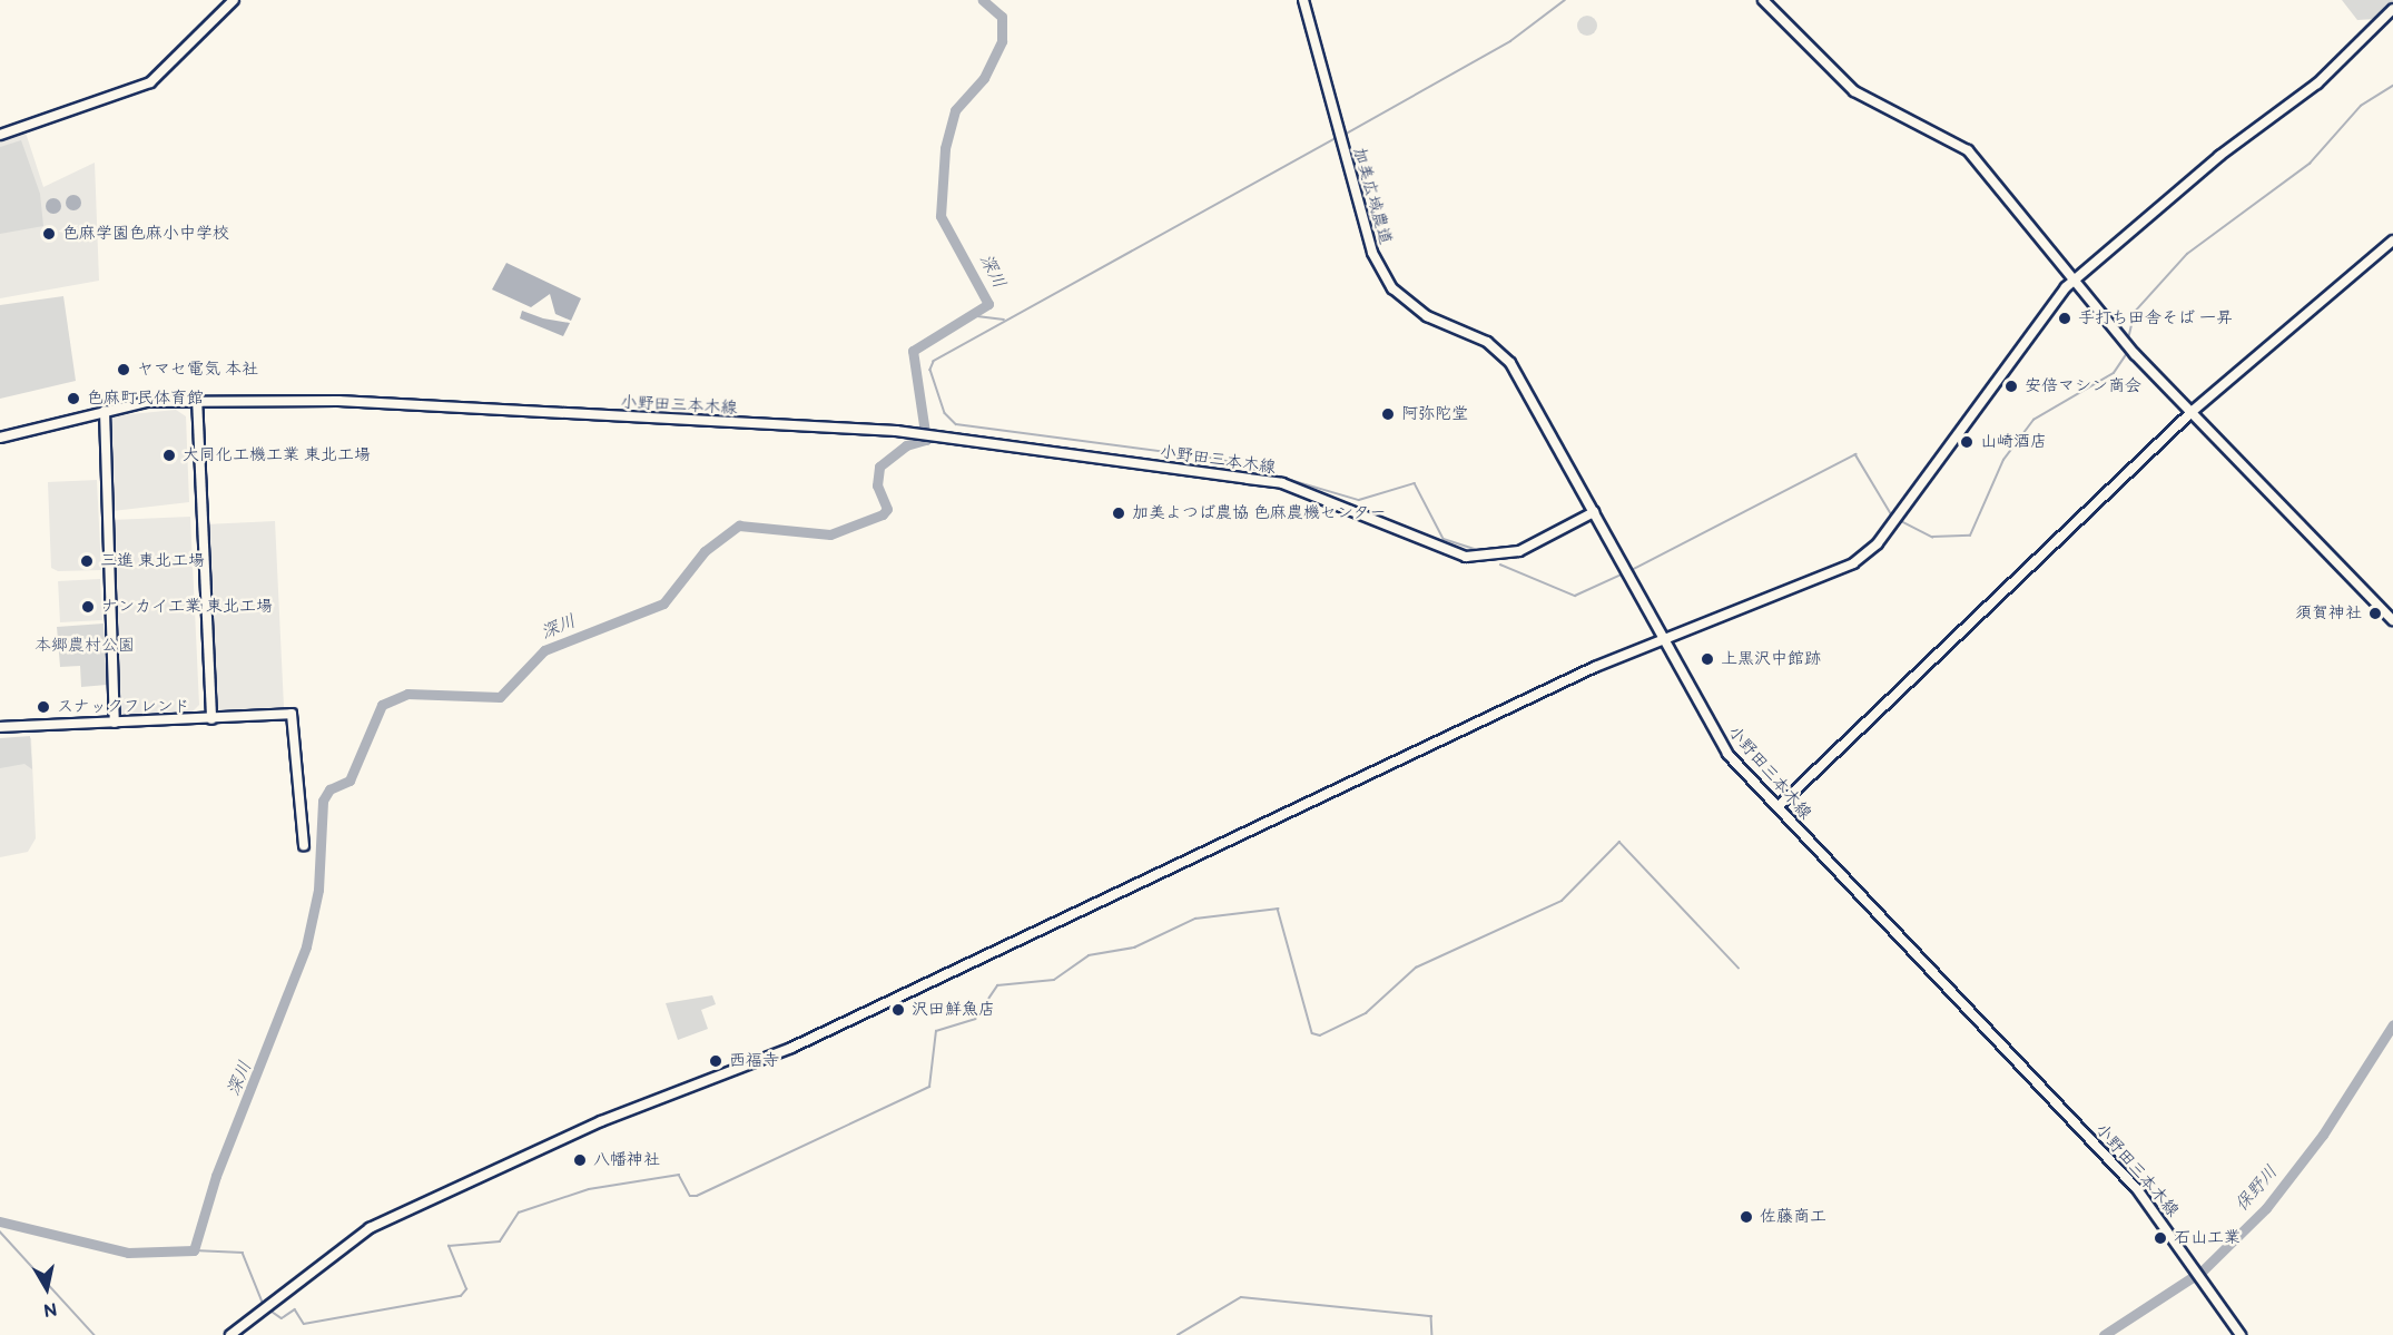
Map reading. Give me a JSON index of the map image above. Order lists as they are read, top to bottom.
{
  "streets": {
    "street": ["加美広域農道", "小野田三本木線"]
  },
  "crossings": [
    ["加美広域農道", "小野田三本木線"]
  ],
  "water": ["深川", "保野川"],
  "parks": ["本郷農村公園"],
  "places": [
    "色麻学園色麻小中学校",
    "手打ち田舎そば 一昇",
    "ヤマセ電気 本社",
    "安倍マシン商会",
    "色麻町民体育館",
    "阿弥陀堂",
    "山崎酒店",
    "大同化工機工業 東北工場",
    "加美よつば農協 色麻農機センター",
    "三進 東北工場",
    "ナンカイ工業 東北工場",
    "須賀神社",
    "上黒沢中館跡",
    "スナックフレンド",
    "沢田鮮魚店",
    "西福寺",
    "八幡神社",
    "佐藤商工",
    "石山工業"
  ],
  "north": "bottom"
}
